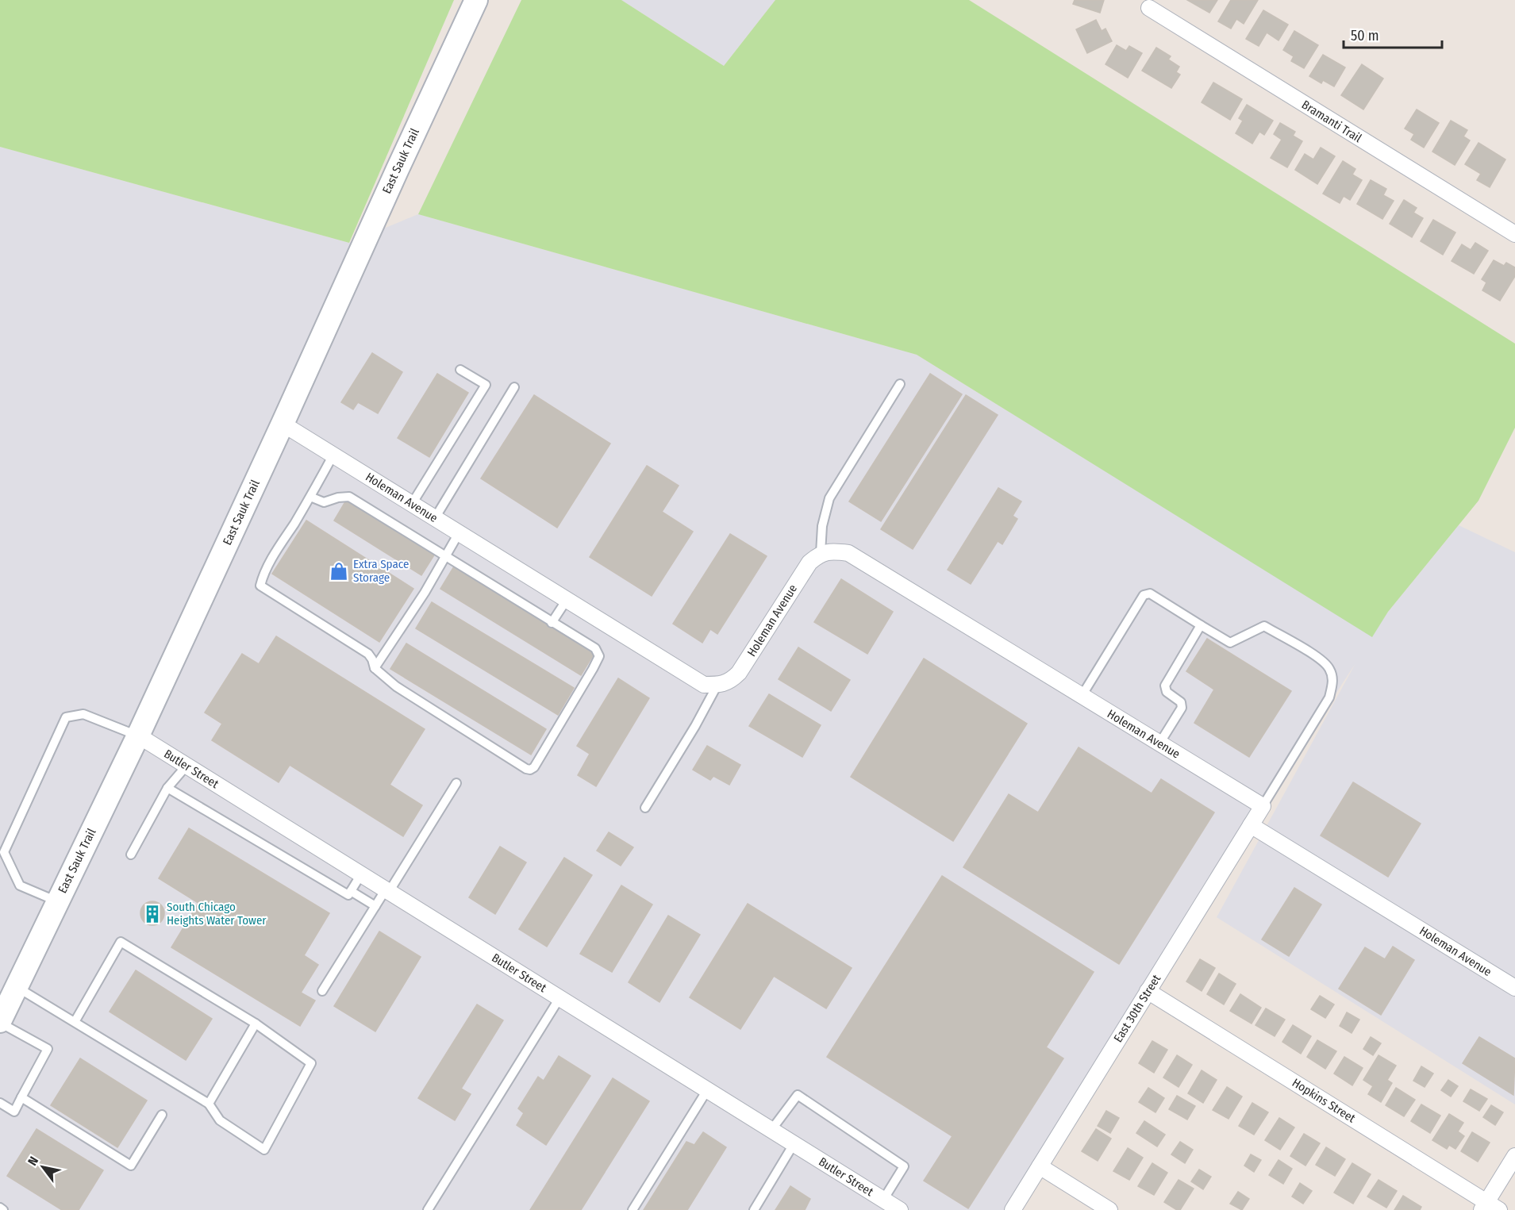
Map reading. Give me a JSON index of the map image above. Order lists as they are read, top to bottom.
{
  "streets": {
    "main road": ["East Sauk Trail"],
    "street": [
      "Bramanti Trail",
      "Holeman Avenue",
      "Butler Street",
      "East 30th Street",
      "Hopkins Street"
    ]
  },
  "crossings": [
    ["East Sauk Trail", "Holeman Avenue"],
    ["East Sauk Trail", "Butler Street"],
    ["Holeman Avenue", "East 30th Street"],
    ["East 30th Street", "Hopkins Street"]
  ],
  "places": {
    "shop": ["Extra Space Storage"],
    "building": ["South Chicago Heights Water Tower"]
  },
  "scale_bar": "50 m",
  "north": "top left"
}
